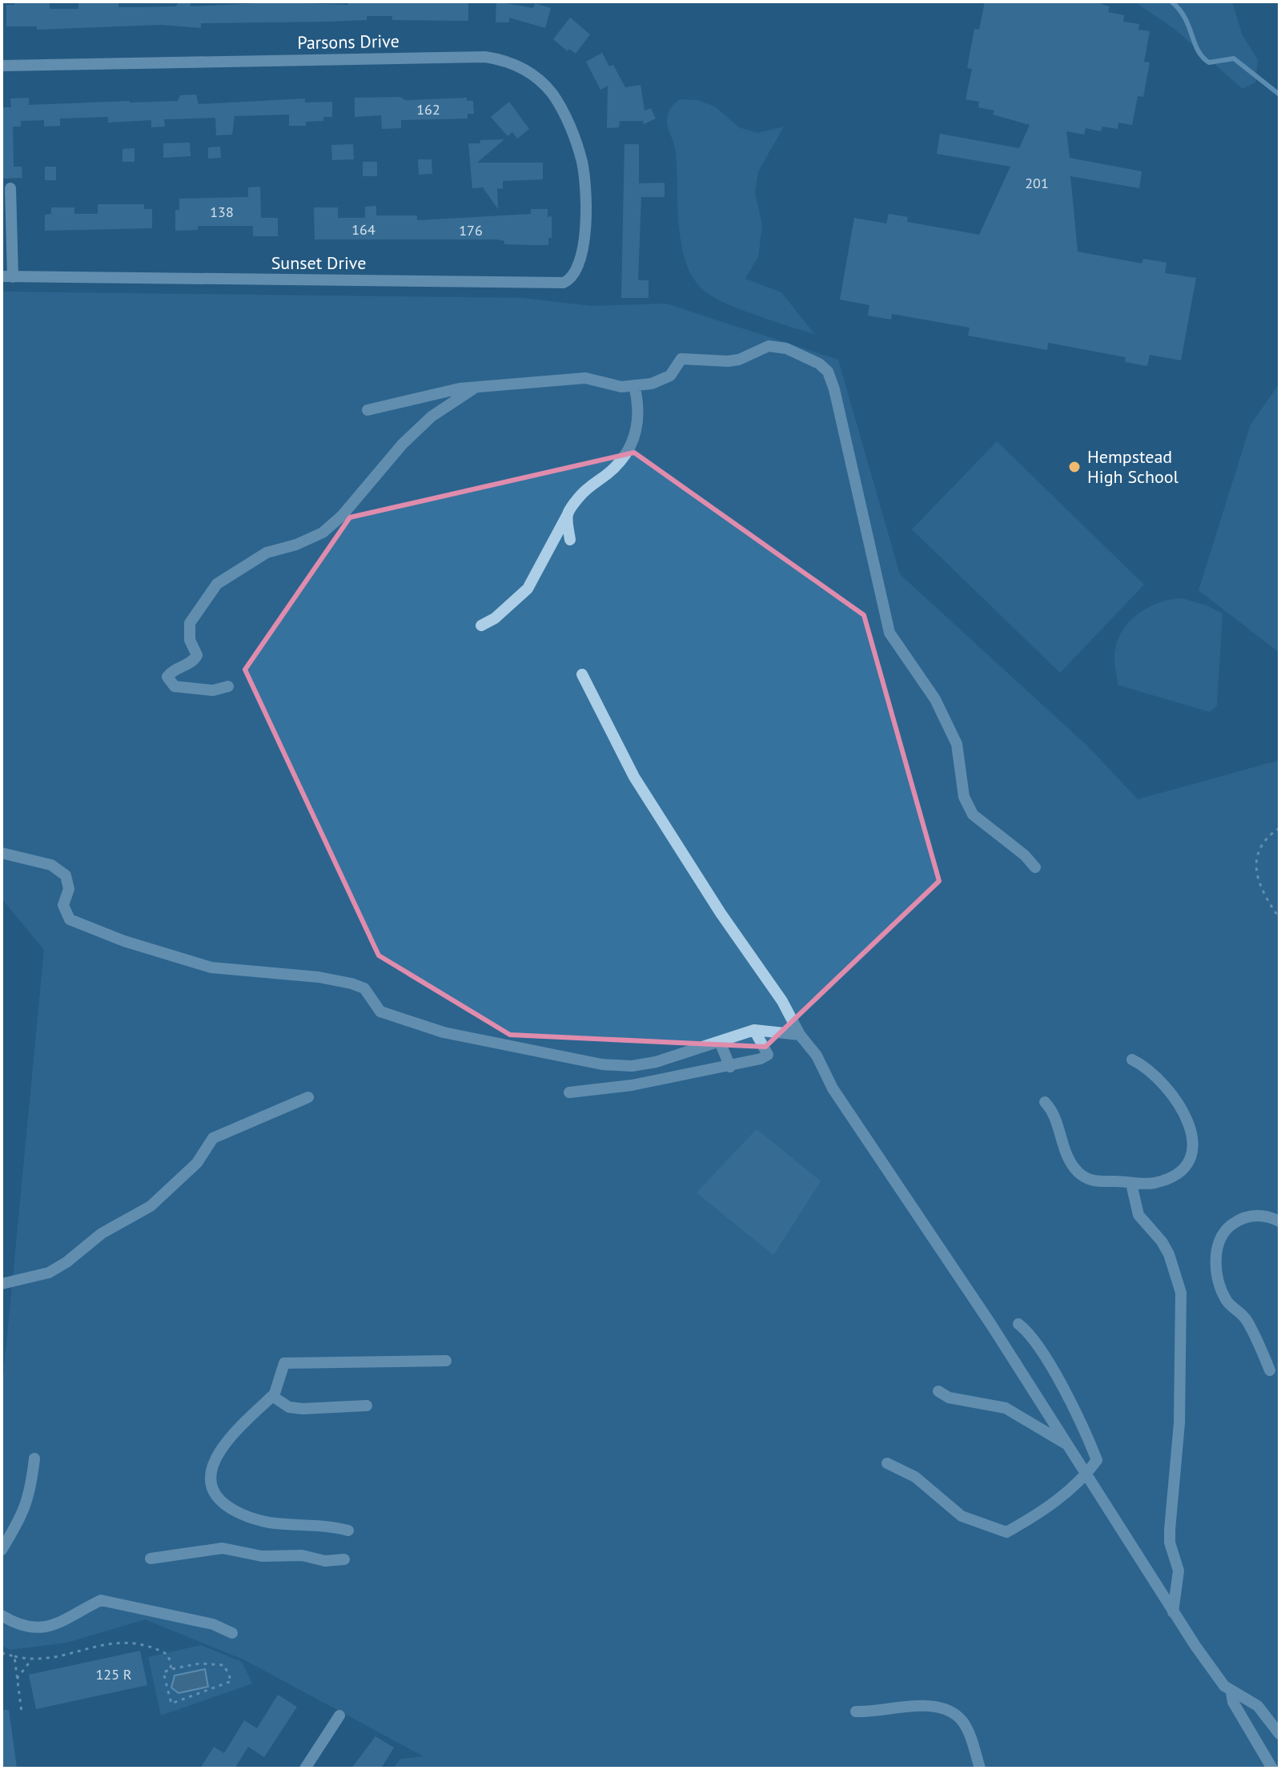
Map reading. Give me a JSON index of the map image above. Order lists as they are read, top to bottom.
{
  "streets": {
    "street": ["Parsons Drive", "Sunset Drive"]
  },
  "crossings": [
    ["Parsons Drive", "Sunset Drive"]
  ],
  "places": ["Hempstead High School"],
  "house_numbers": [
    "162",
    "201",
    "138",
    "164",
    "176",
    "125 R"
  ]
}
